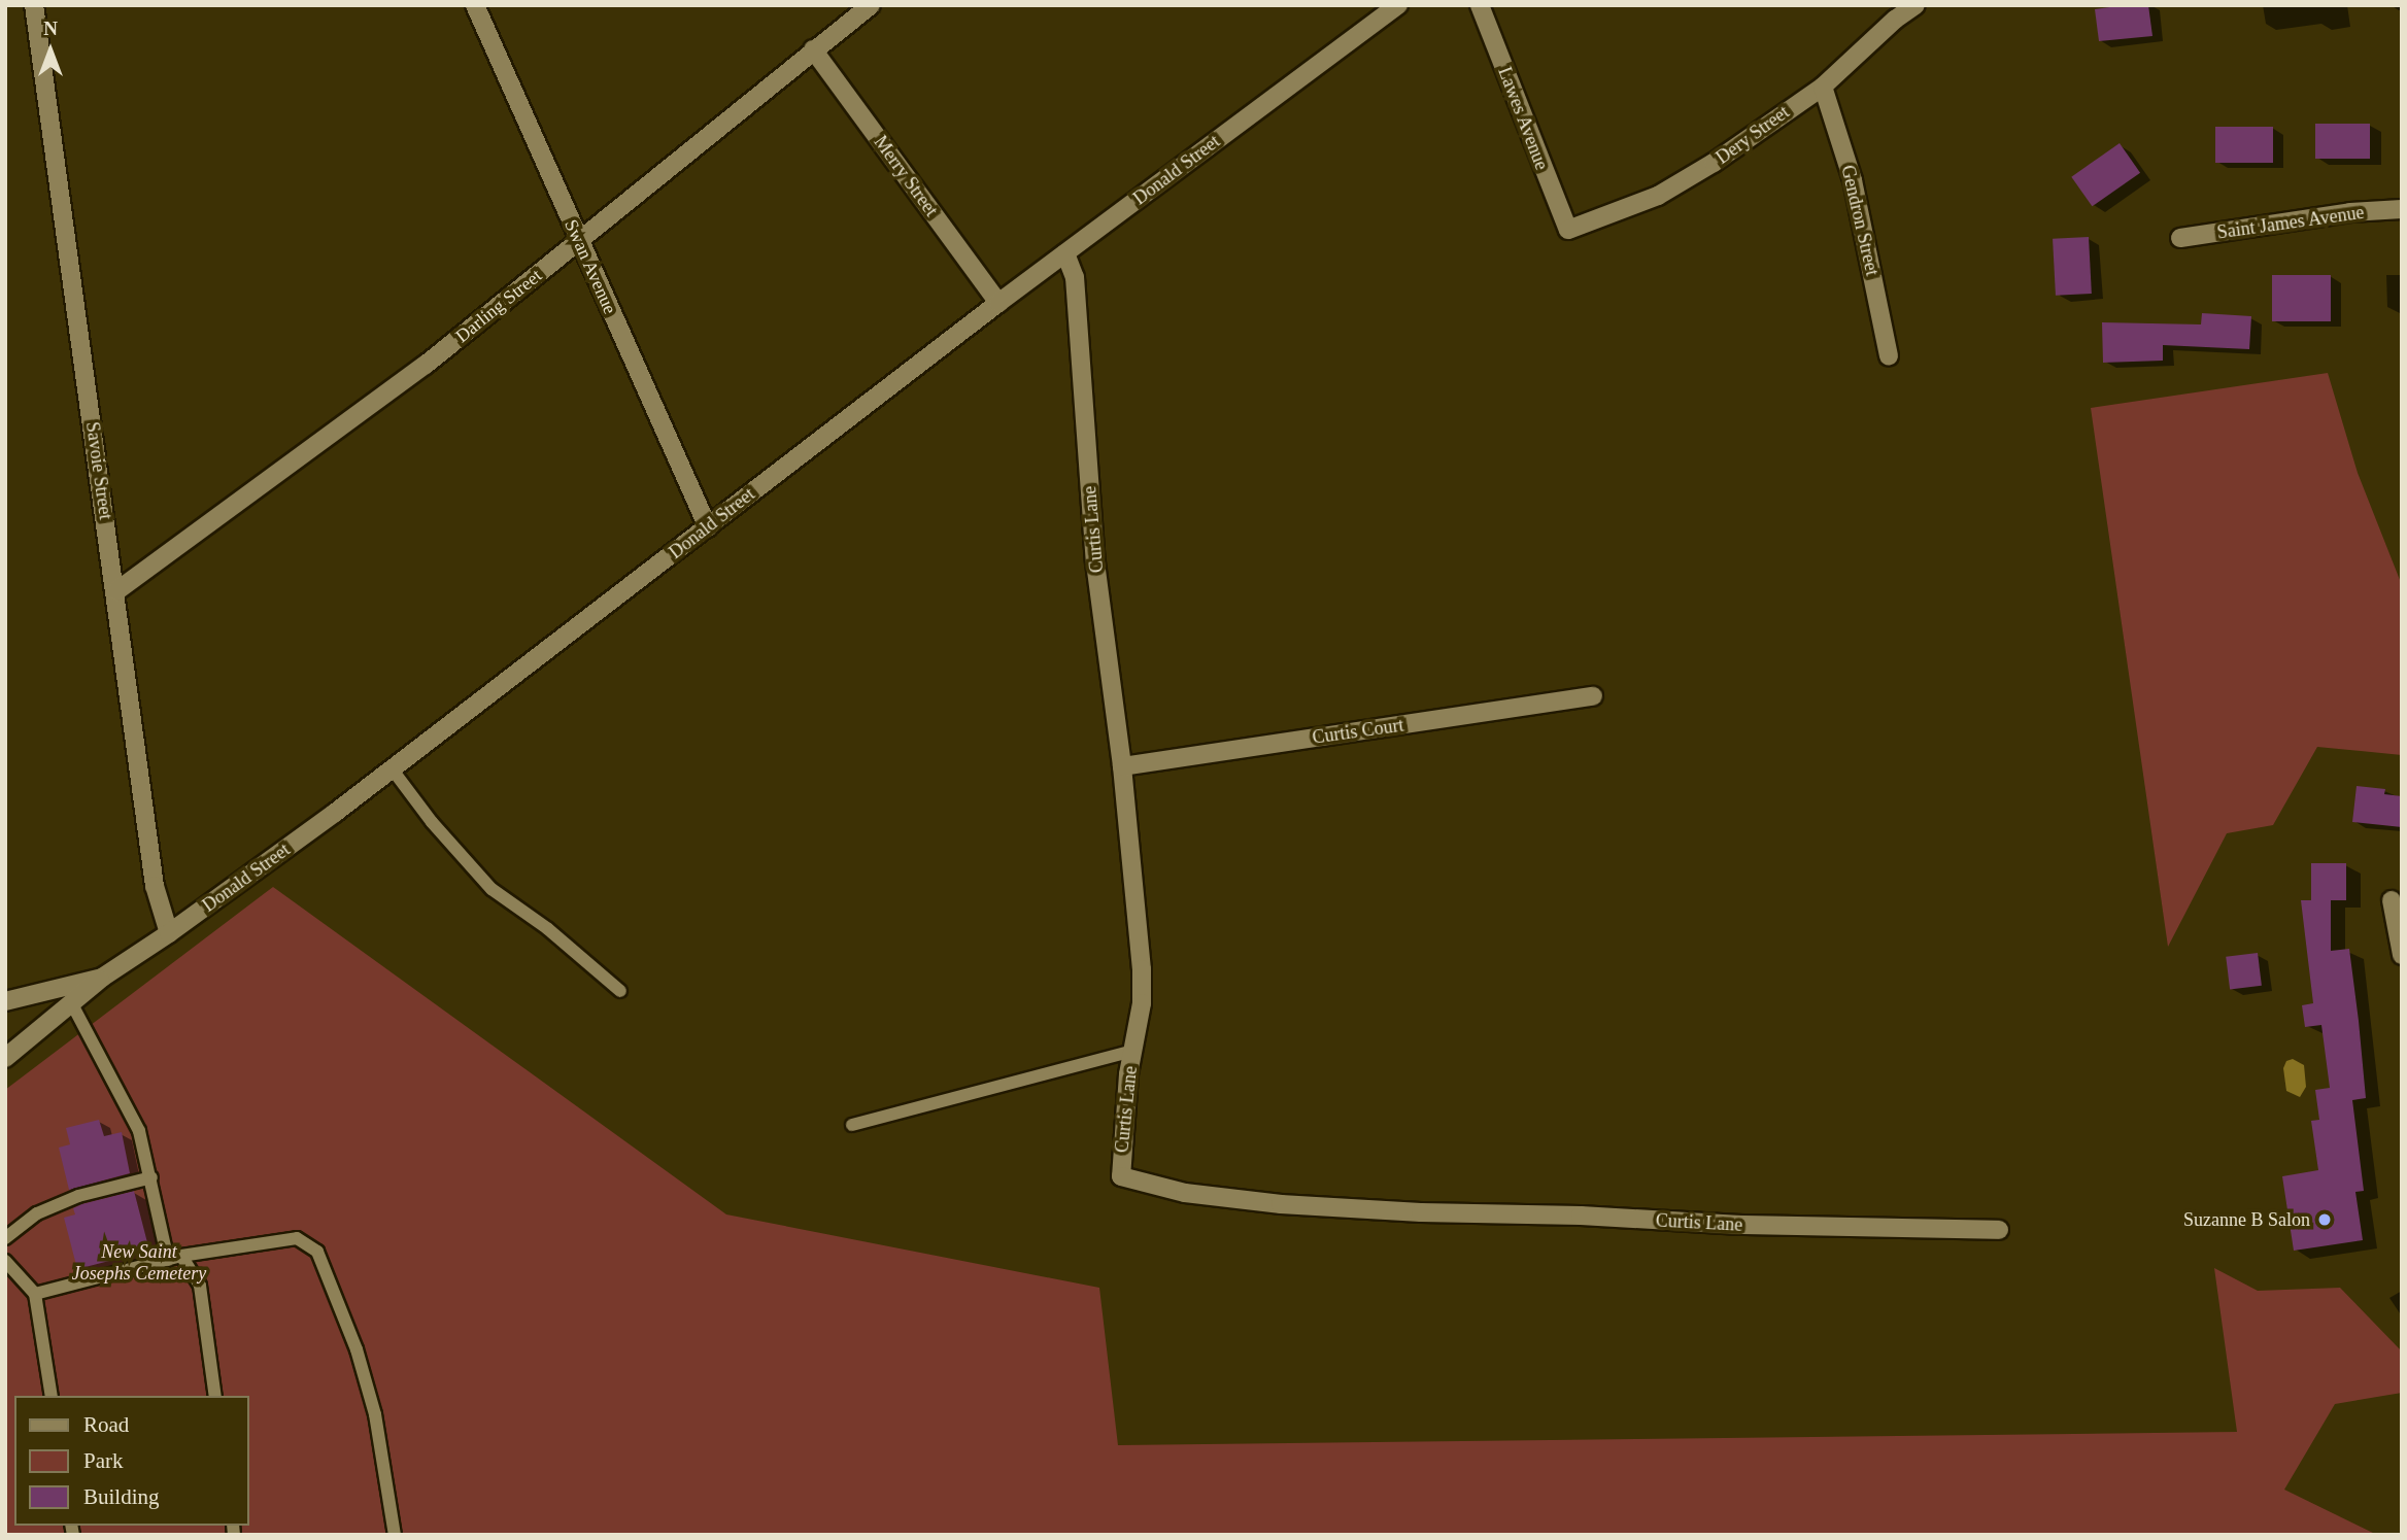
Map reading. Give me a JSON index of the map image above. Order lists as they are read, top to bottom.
{
  "streets": {
    "street": [
      "Lawes Avenue",
      "Dery Street",
      "Donald Street",
      "Merry Street",
      "Gendron Street",
      "Saint James Avenue",
      "Swan Avenue",
      "Darling Street",
      "Savoie Street",
      "Curtis Lane",
      "Curtis Court"
    ]
  },
  "crossings": [
    ["Lawes Avenue", "Dery Street"],
    ["Dery Street", "Gendron Street"],
    ["Donald Street", "Merry Street"],
    ["Donald Street", "Swan Avenue"],
    ["Donald Street", "Savoie Street"],
    ["Donald Street", "Curtis Lane"],
    ["Merry Street", "Darling Street"],
    ["Swan Avenue", "Darling Street"],
    ["Darling Street", "Savoie Street"],
    ["Curtis Lane", "Curtis Court"]
  ],
  "parks": ["New Saint Josephs Cemetery"],
  "places": ["Suzanne B Salon"],
  "legend": ["Road", "Park", "Building"],
  "north": "top"
}
